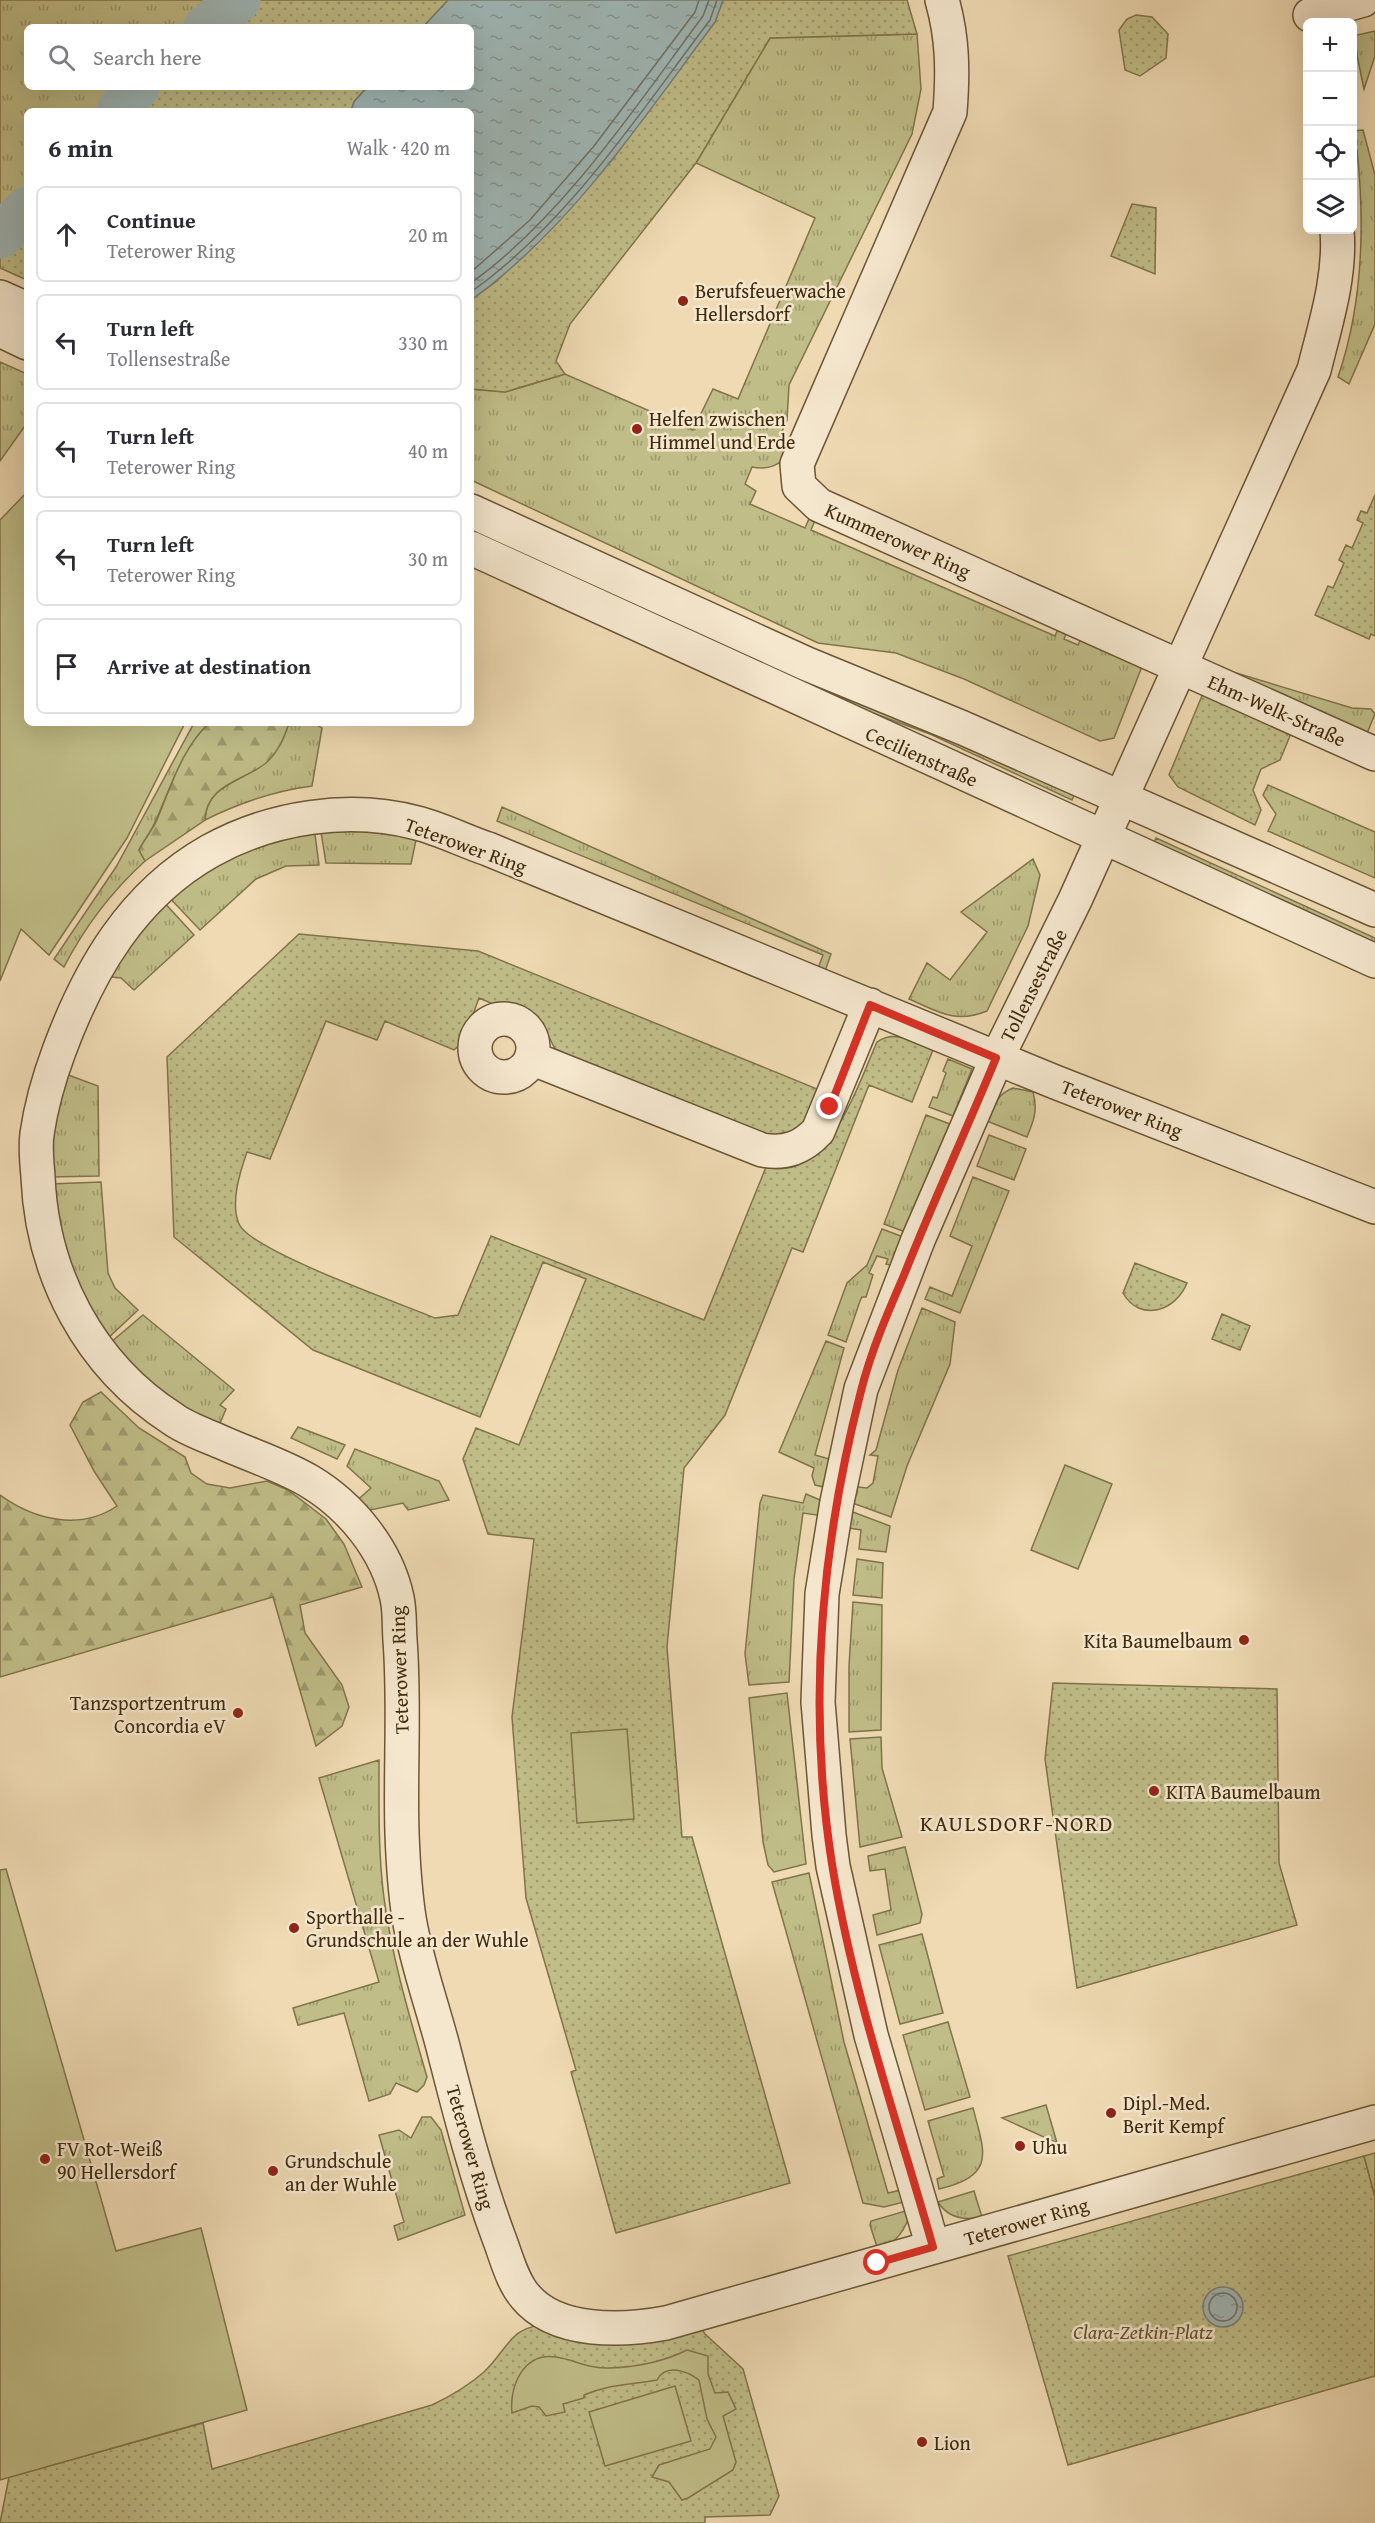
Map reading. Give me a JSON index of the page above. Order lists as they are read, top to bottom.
{
  "streets": {
    "street": [
      "Kummerower Ring",
      "Ehm-Welk-Straße",
      "Cecilienstraße",
      "Teterower Ring",
      "Tollensestraße"
    ]
  },
  "crossings": [
    ["Kummerower Ring", "Ehm-Welk-Straße"],
    ["Cecilienstraße", "Tollensestraße"],
    ["Teterower Ring", "Tollensestraße"]
  ],
  "districts": ["KAULSDORF-NORD"],
  "parks": ["Clara-Zetkin-Platz"],
  "places": [
    "Berufsfeuerwache Hellersdorf",
    "Helfen zwischen Himmel und Erde",
    "Kita Baumelbaum",
    "Tanzsportzentrum Concordia eV",
    "KITA Baumelbaum",
    "Sporthalle - Grundschule an der Wuhle",
    "Dipl.-Med. Berit Kempf",
    "Uhu",
    "FV Rot-Weiß 90 Hellersdorf",
    "Grundschule an der Wuhle",
    "Lion"
  ],
  "page": {
    "map_buttons": ["+", "−"],
    "search": "Search here",
    "heading": ["6 min", "Walk · 420 m"],
    "list": [
      ["Continue", "Teterower Ring", "20 m"],
      ["Turn left", "Tollensestraße", "330 m"],
      ["Turn left", "Teterower Ring", "40 m"],
      ["Turn left", "Teterower Ring", "30 m"],
      "Arrive at destination"
    ]
  }
}
